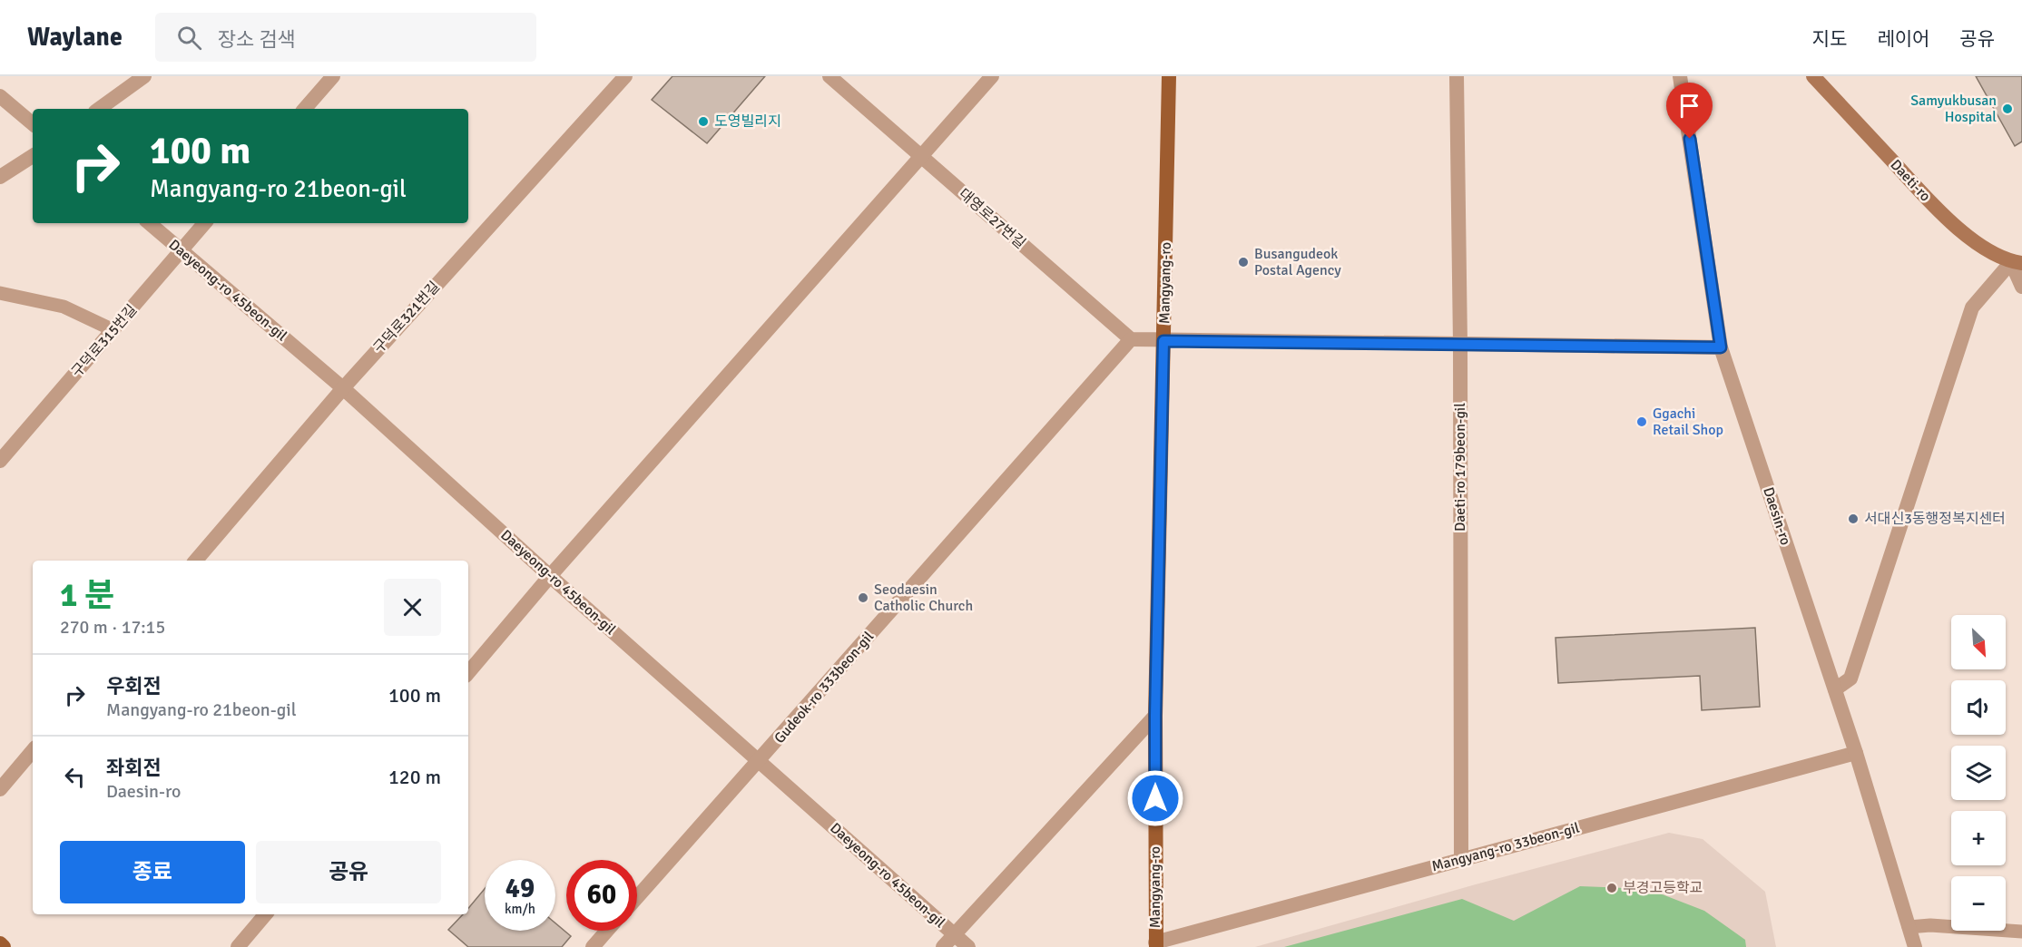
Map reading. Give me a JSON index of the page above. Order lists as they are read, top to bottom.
{
  "streets": {
    "main road": ["Daeti-ro", "Mangyang-ro"],
    "street": [
      "대영로27번길",
      "Daeyeong-ro 45beon-gil",
      "구덕로321번길",
      "구덕로315번길",
      "Daeti-ro 179beon-gil",
      "Daesin-ro",
      "Gudeok-ro 333beon-gil",
      "Mangyang-ro 33beon-gil"
    ]
  },
  "crossings": [
    ["대영로27번길", "Gudeok-ro 333beon-gil"],
    ["Mangyang-ro", "Mangyang-ro 33beon-gil"],
    ["Daeyeong-ro 45beon-gil", "구덕로321번길"],
    ["Daeyeong-ro 45beon-gil", "구덕로315번길"],
    ["Daeyeong-ro 45beon-gil", "Gudeok-ro 333beon-gil"],
    ["Daeti-ro 179beon-gil", "Mangyang-ro 33beon-gil"],
    ["Daesin-ro", "Mangyang-ro 33beon-gil"]
  ],
  "places": [
    "Samyukbusan Hospital",
    "도영빌리지",
    "Busangudeok Postal Agency",
    "Ggachi Retail Shop",
    "서대신3동행정복지센터",
    "Seodaesin Catholic Church",
    "부경고등학교"
  ],
  "north": "bottom right",
  "page": {
    "header": "Waylane",
    "search": "장소 검색",
    "nav": ["지도", "레이어", "공유"],
    "turn": ["100 m", "Mangyang-ro 21beon-gil"],
    "heading": ["1 분", "270 m · 17:15"],
    "map_buttons": ["+", "−"],
    "list": [
      {
        "name": "우회전",
        "note": "Mangyang-ro 21beon-gil",
        "value": "100 m"
      },
      {
        "name": "좌회전",
        "note": "Daesin-ro",
        "value": "120 m"
      }
    ],
    "buttons": ["종료", "공유"],
    "speed": "49 km/h",
    "limit": "60"
  }
}
